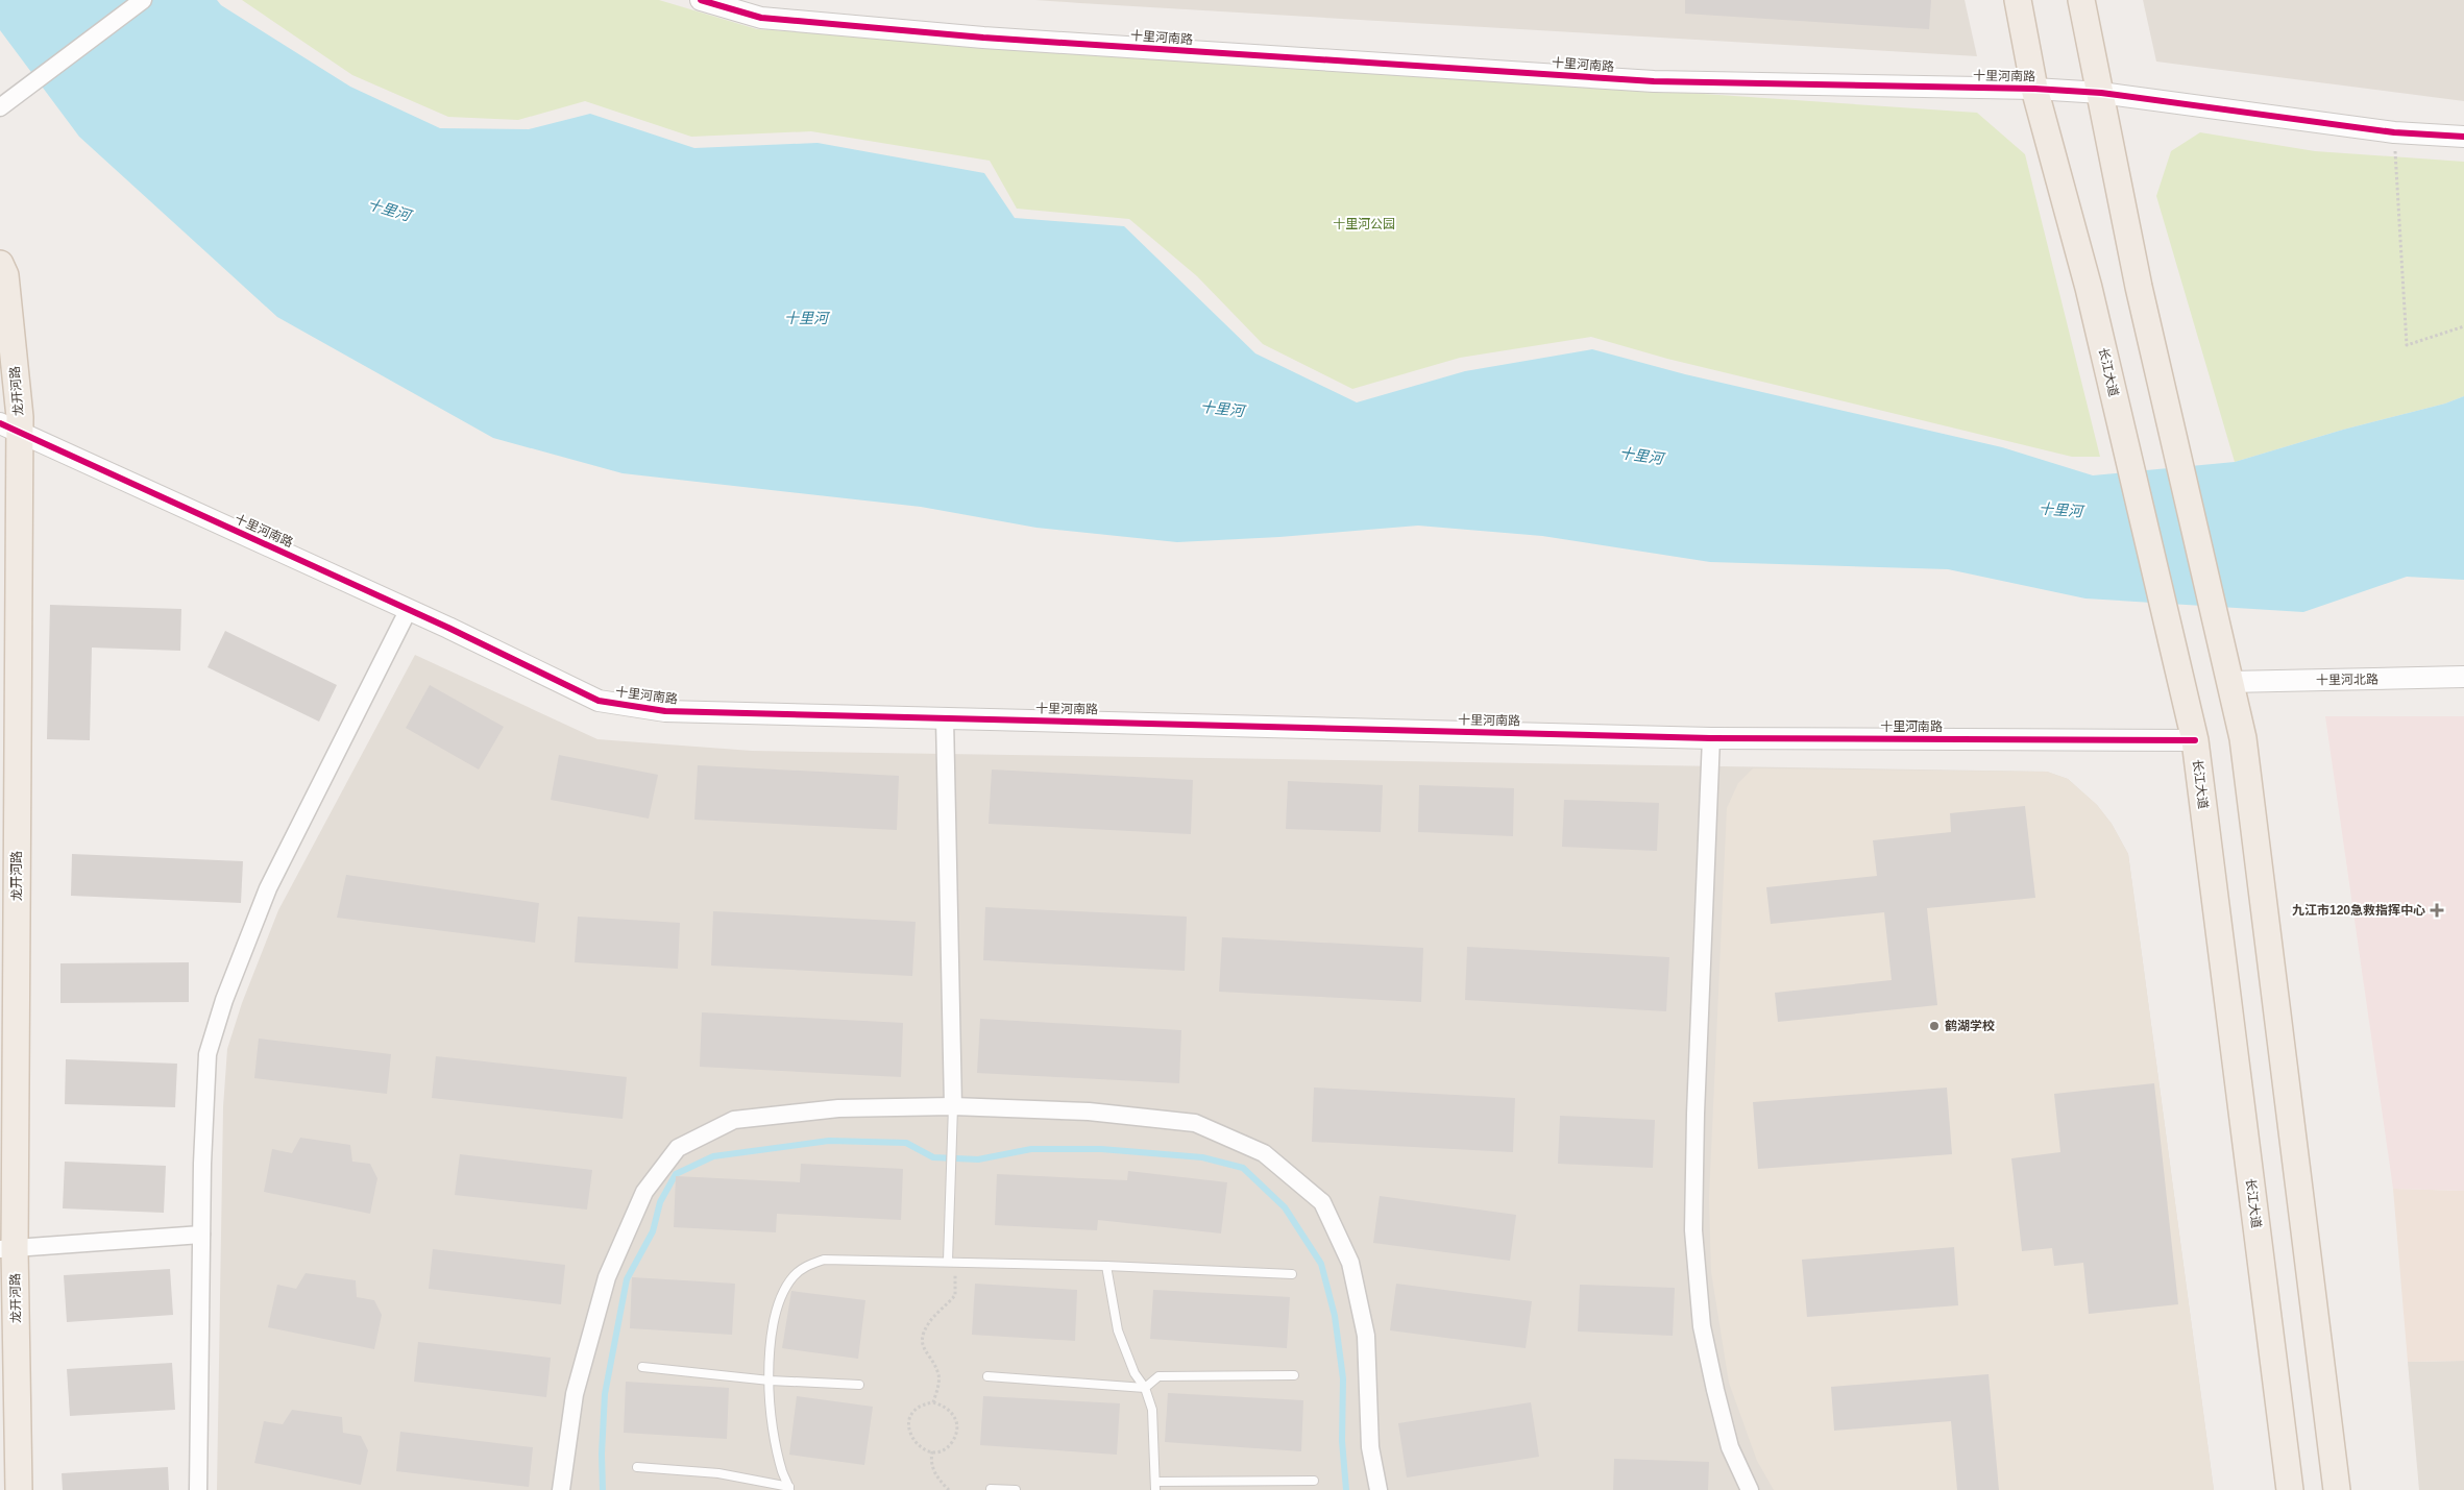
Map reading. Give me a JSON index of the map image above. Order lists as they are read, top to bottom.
{
  "streets": {
    "main road": ["长江大道", "龙开河路"],
    "street": ["十里河南路", "十里河北路"]
  },
  "crossings": [
    ["十里河南路", "长江大道"],
    ["十里河南路", "龙开河路"]
  ],
  "water": ["十里河"],
  "parks": ["十里河公园"],
  "places": {
    "health": ["九江市120急救指挥中心"],
    "other": ["鹤湖学校"]
  }
}
